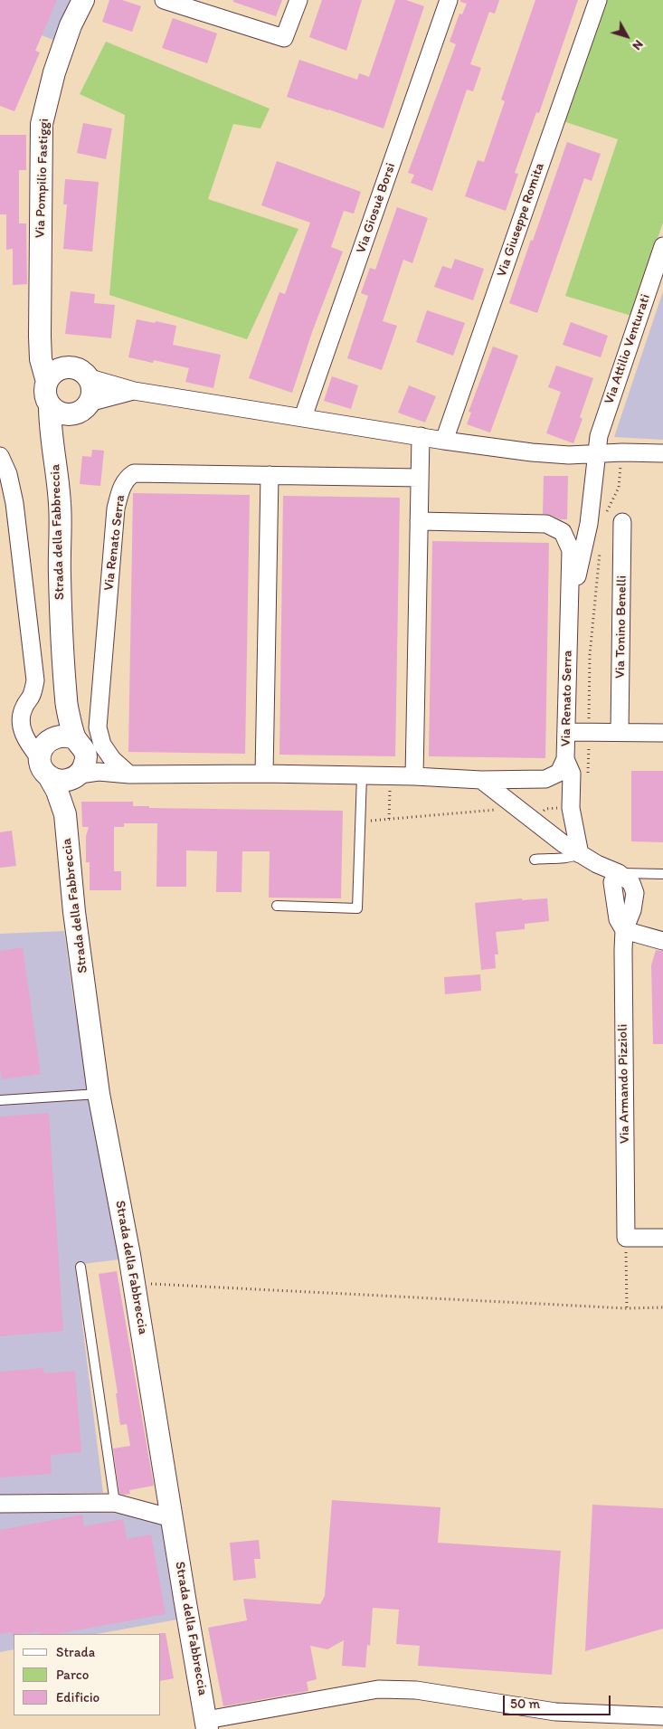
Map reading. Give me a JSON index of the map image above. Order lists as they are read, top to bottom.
{
  "streets": {
    "street": [
      "Via Pompilio Fastiggi",
      "Via Giosuè Borsi",
      "Via Giuseppe Romita",
      "Via Attilio Venturati",
      "Strada della Fabbreccia",
      "Via Renato Serra",
      "Via Tonino Benelli",
      "Via Armando Pizzioli"
    ]
  },
  "crossings": [
    ["Via Pompilio Fastiggi", "Strada della Fabbreccia"],
    ["Via Attilio Venturati", "Via Renato Serra"],
    ["Strada della Fabbreccia", "Via Renato Serra"],
    ["Via Renato Serra", "Via Armando Pizzioli"]
  ],
  "legend": ["Strada", "Parco", "Edificio"],
  "scale_bar": "50 m",
  "north": "bottom right"
}
